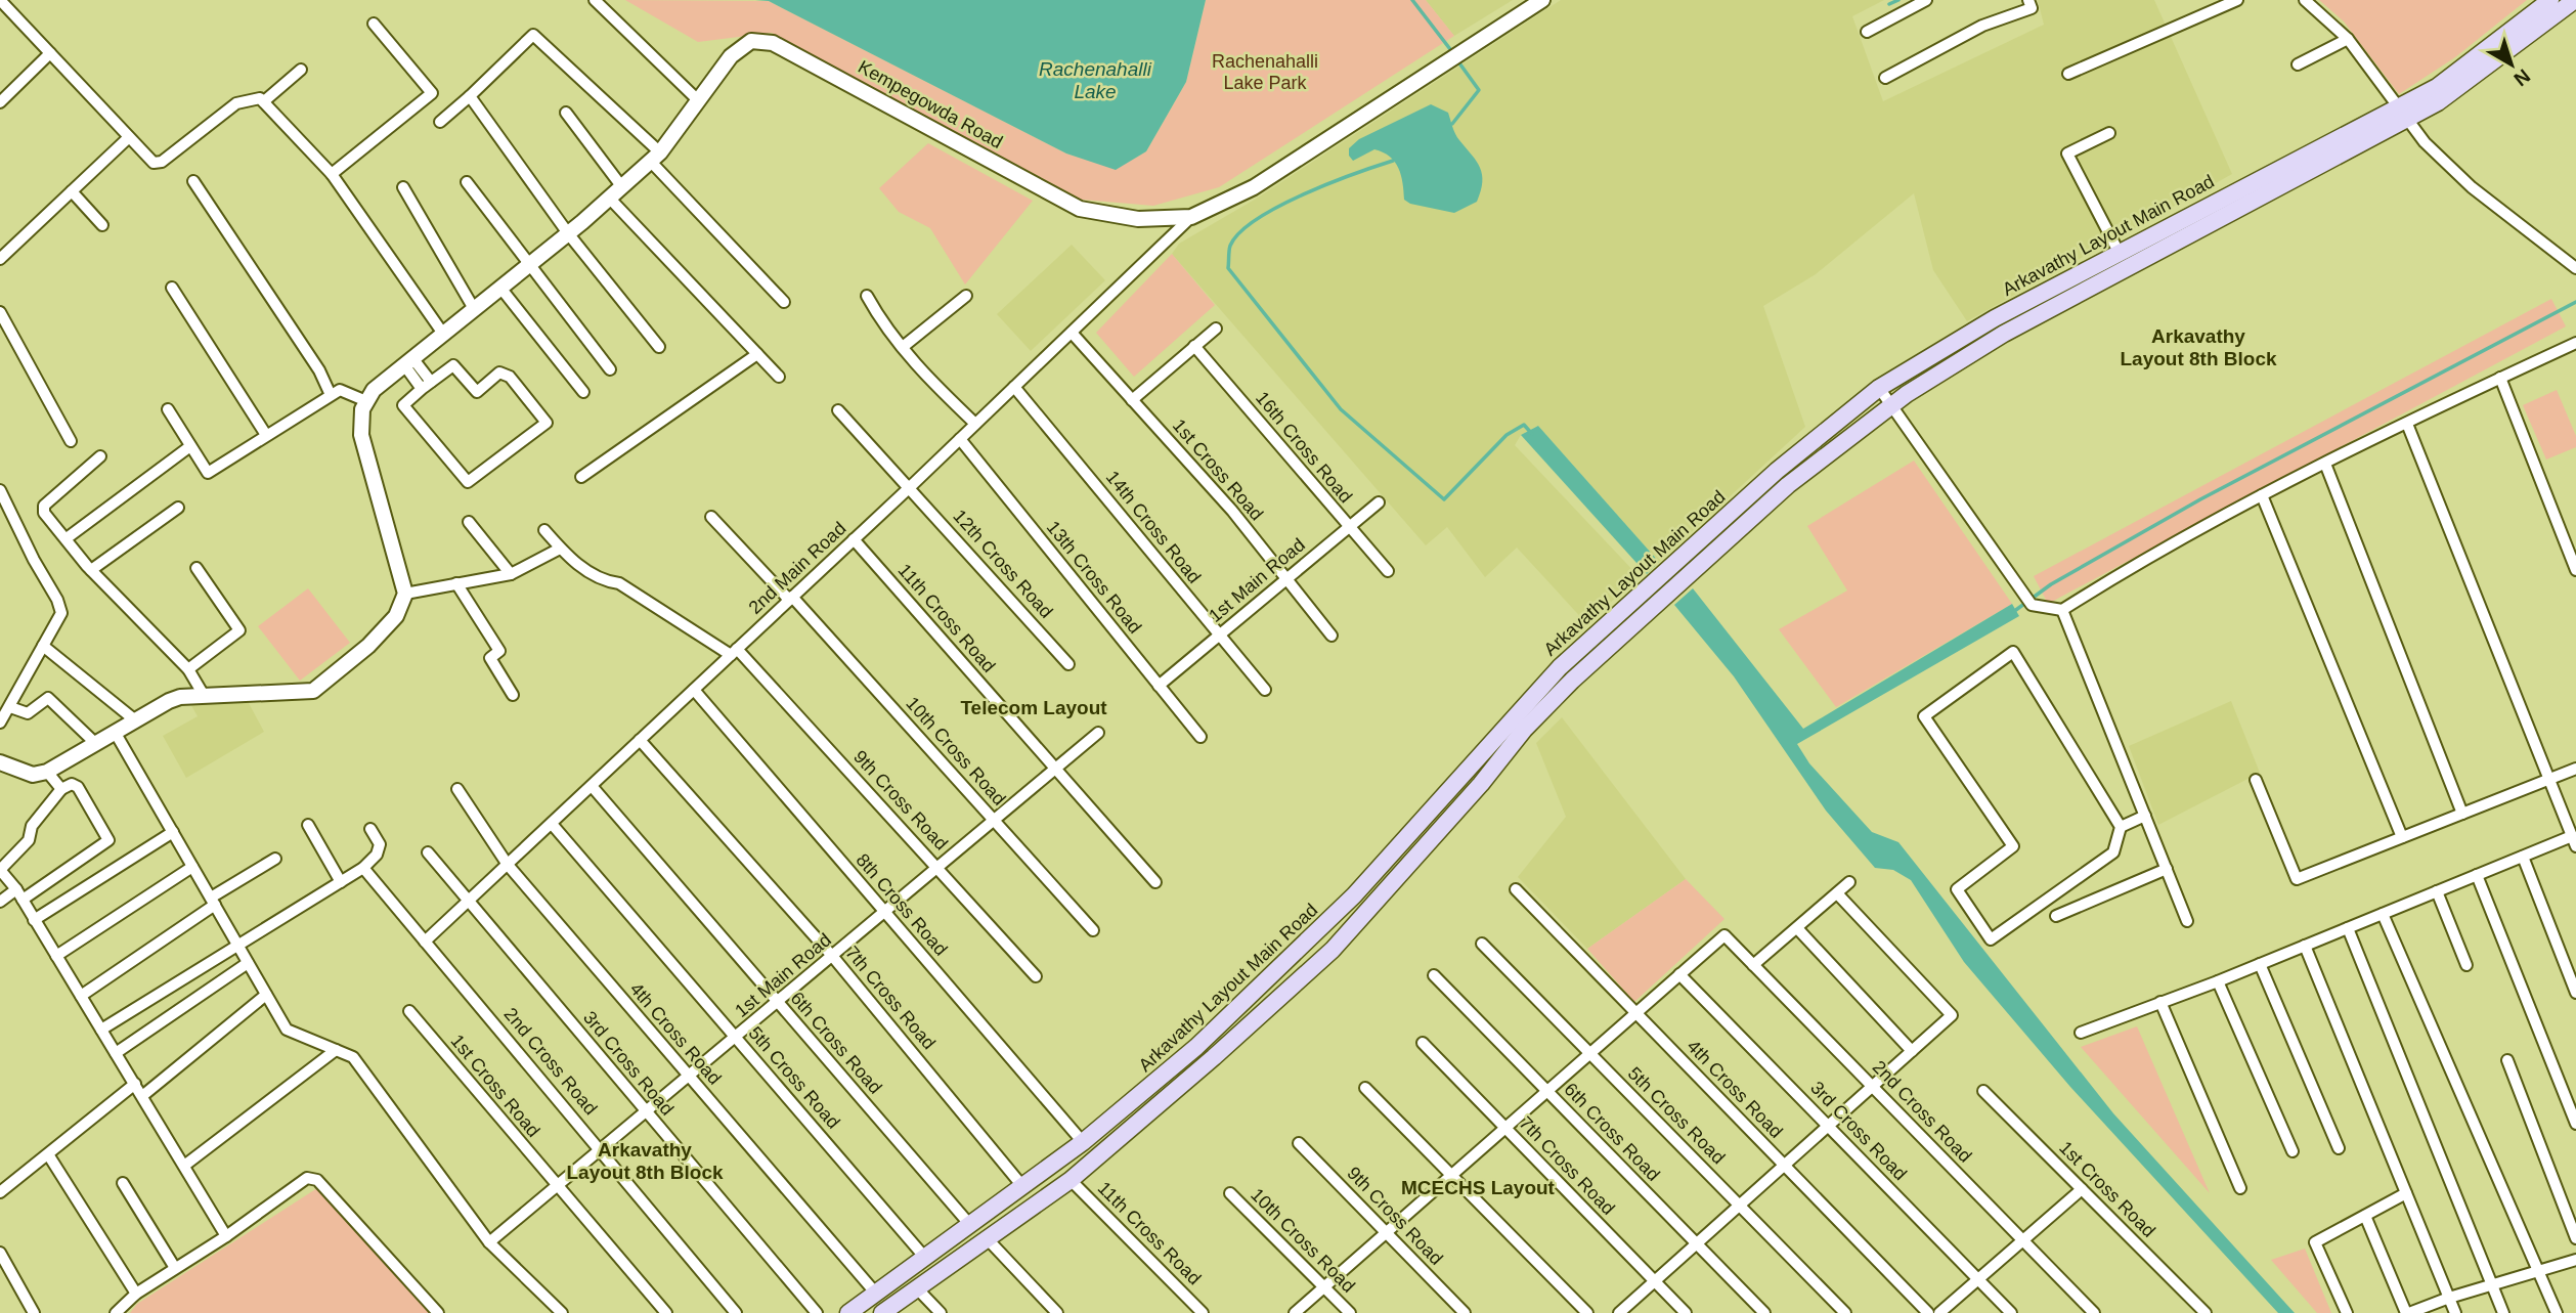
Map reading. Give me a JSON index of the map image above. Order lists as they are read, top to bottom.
{
  "streets": {
    "main road": ["Arkavathy Layout Main Road"],
    "street": [
      "Kempegowda Road",
      "16th Cross Road",
      "1st Cross Road",
      "14th Cross Road",
      "12th Cross Road",
      "2nd Main Road",
      "13th Cross Road",
      "1st Main Road",
      "11th Cross Road",
      "10th Cross Road",
      "9th Cross Road",
      "8th Cross Road",
      "7th Cross Road",
      "4th Cross Road",
      "6th Cross Road",
      "2nd Cross Road",
      "3rd Cross Road",
      "5th Cross Road"
    ]
  },
  "crossings": [
    ["Kempegowda Road", "2nd Main Road"],
    ["Arkavathy Layout Main Road", "11th Cross Road"],
    ["Arkavathy Layout Main Road", "8th Cross Road"],
    ["Arkavathy Layout Main Road", "7th Cross Road"],
    ["Arkavathy Layout Main Road", "4th Cross Road"],
    ["Arkavathy Layout Main Road", "6th Cross Road"],
    ["Arkavathy Layout Main Road", "5th Cross Road"],
    ["16th Cross Road", "1st Main Road"],
    ["1st Cross Road", "2nd Main Road"],
    ["1st Cross Road", "1st Main Road"],
    ["14th Cross Road", "2nd Main Road"],
    ["14th Cross Road", "1st Main Road"],
    ["12th Cross Road", "2nd Main Road"],
    ["2nd Main Road", "13th Cross Road"],
    ["2nd Main Road", "11th Cross Road"],
    ["2nd Main Road", "10th Cross Road"],
    ["2nd Main Road", "9th Cross Road"],
    ["2nd Main Road", "8th Cross Road"],
    ["2nd Main Road", "7th Cross Road"],
    ["2nd Main Road", "4th Cross Road"],
    ["2nd Main Road", "6th Cross Road"],
    ["2nd Main Road", "2nd Cross Road"],
    ["2nd Main Road", "3rd Cross Road"],
    ["2nd Main Road", "5th Cross Road"],
    ["13th Cross Road", "1st Main Road"],
    ["1st Main Road", "11th Cross Road"],
    ["1st Main Road", "10th Cross Road"],
    ["1st Main Road", "9th Cross Road"],
    ["1st Main Road", "8th Cross Road"],
    ["1st Main Road", "7th Cross Road"],
    ["1st Main Road", "4th Cross Road"],
    ["1st Main Road", "6th Cross Road"],
    ["1st Main Road", "2nd Cross Road"],
    ["1st Main Road", "3rd Cross Road"],
    ["1st Main Road", "5th Cross Road"],
    ["2nd Cross Road", "3rd Cross Road"]
  ],
  "districts": [
    "Arkavathy Layout 8th Block",
    "Telecom Layout",
    "Arkavathy Layout 8th Block",
    "MCECHS Layout"
  ],
  "water": ["Rachenahalli Lake"],
  "parks": ["Rachenahalli Lake Park"],
  "north": "bottom right"
}
